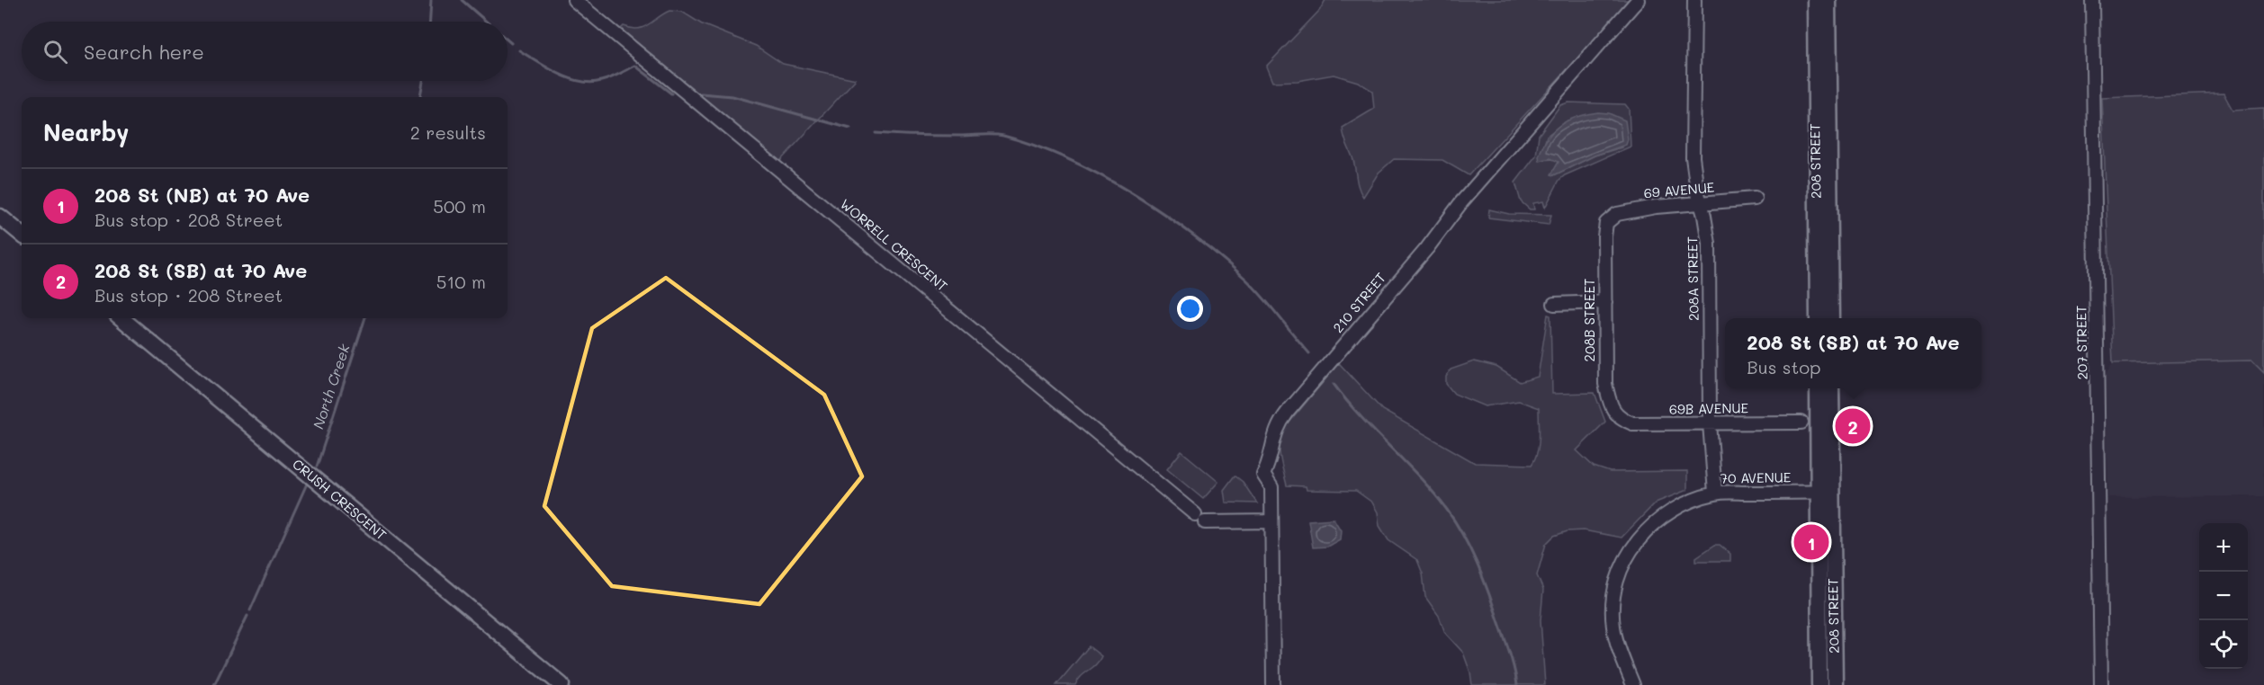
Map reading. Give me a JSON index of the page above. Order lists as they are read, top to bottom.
{
  "streets": {
    "main road": ["208 STREET", "CRUSH CRESCENT"],
    "street": [
      "69 AVENUE",
      "WORRELL CRESCENT",
      "208A STREET",
      "210 STREET",
      "208B STREET",
      "207 STREET",
      "69B AVENUE",
      "70 AVENUE"
    ]
  },
  "crossings": [
    ["208 STREET", "70 AVENUE"],
    ["69 AVENUE", "208A STREET"],
    ["69 AVENUE", "208B STREET"],
    ["WORRELL CRESCENT", "210 STREET"],
    ["208A STREET", "69B AVENUE"],
    ["208A STREET", "70 AVENUE"],
    ["208B STREET", "69B AVENUE"]
  ],
  "water": ["North Creek"],
  "page": {
    "search": "Search here",
    "heading": ["Nearby", "2 results"],
    "list": [
      {
        "mark": "1",
        "name": "208 St (NB) at 70 Ave",
        "note": "Bus stop · 208 Street",
        "value": "500 m"
      },
      {
        "mark": "2",
        "name": "208 St (SB) at 70 Ave",
        "note": "Bus stop · 208 Street",
        "value": "510 m"
      }
    ],
    "popup": ["208 St (SB) at 70 Ave", "Bus stop"],
    "pins": ["2", "1"],
    "map_buttons": ["+", "−"]
  }
}
